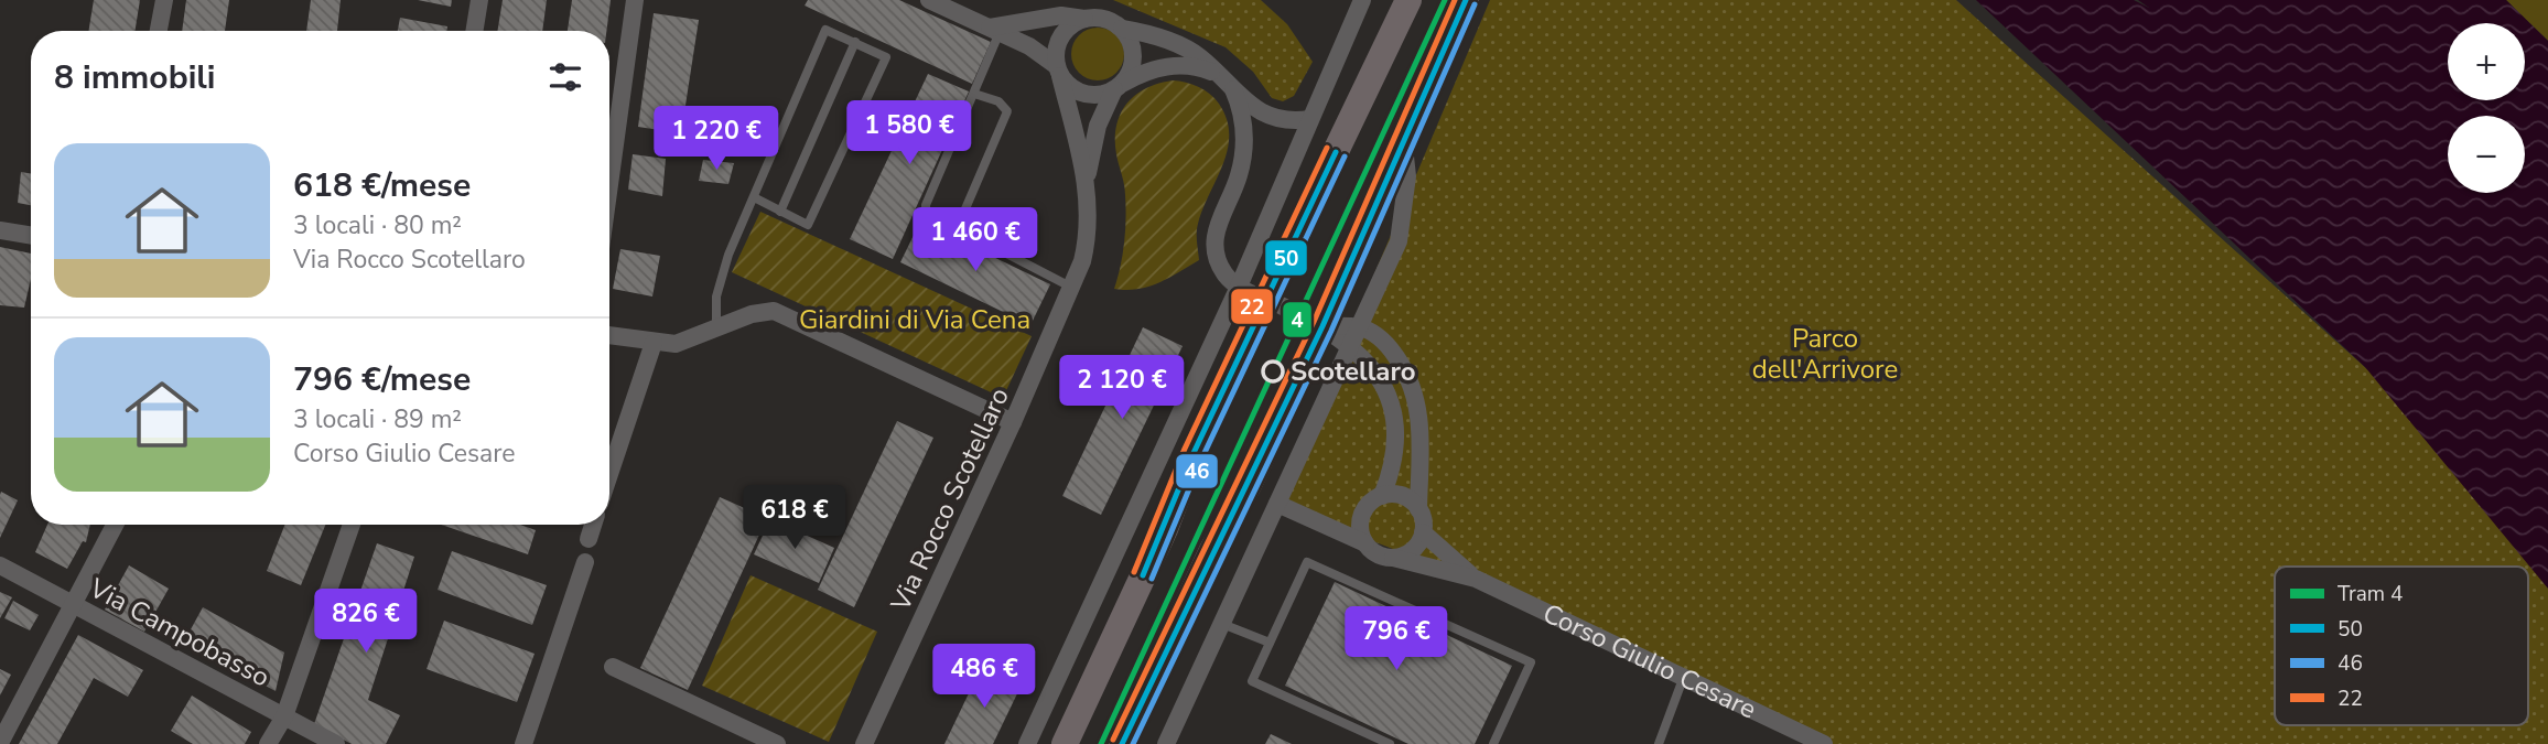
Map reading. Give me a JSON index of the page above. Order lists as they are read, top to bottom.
{
  "streets": {
    "street": ["Via Rocco Scotellaro", "Via Campobasso", "Corso Giulio Cesare"]
  },
  "parks": ["Giardini di Via Cena", "Parco dell'Arrivore"],
  "places": ["Scotellaro"],
  "lines": [
    "tram line 4",
    "transit line 50",
    "transit line 22",
    "transit line 46"
  ],
  "legend": [
    "Tram 4",
    "50",
    "46",
    "22"
  ],
  "page": {
    "map_buttons": ["+", "−"],
    "heading": "8 immobili",
    "price": [
      "1 580 €",
      "1 220 €",
      "1 460 €",
      "2 120 €",
      "618 €",
      "826 €",
      "796 €",
      "486 €"
    ],
    "list": [
      {
        "name": "618 €/mese",
        "note": "3 locali · 80 m² · Via Rocco Scotellaro"
      },
      {
        "name": "796 €/mese",
        "note": "3 locali · 89 m² · Corso Giulio Cesare"
      }
    ]
  }
}
